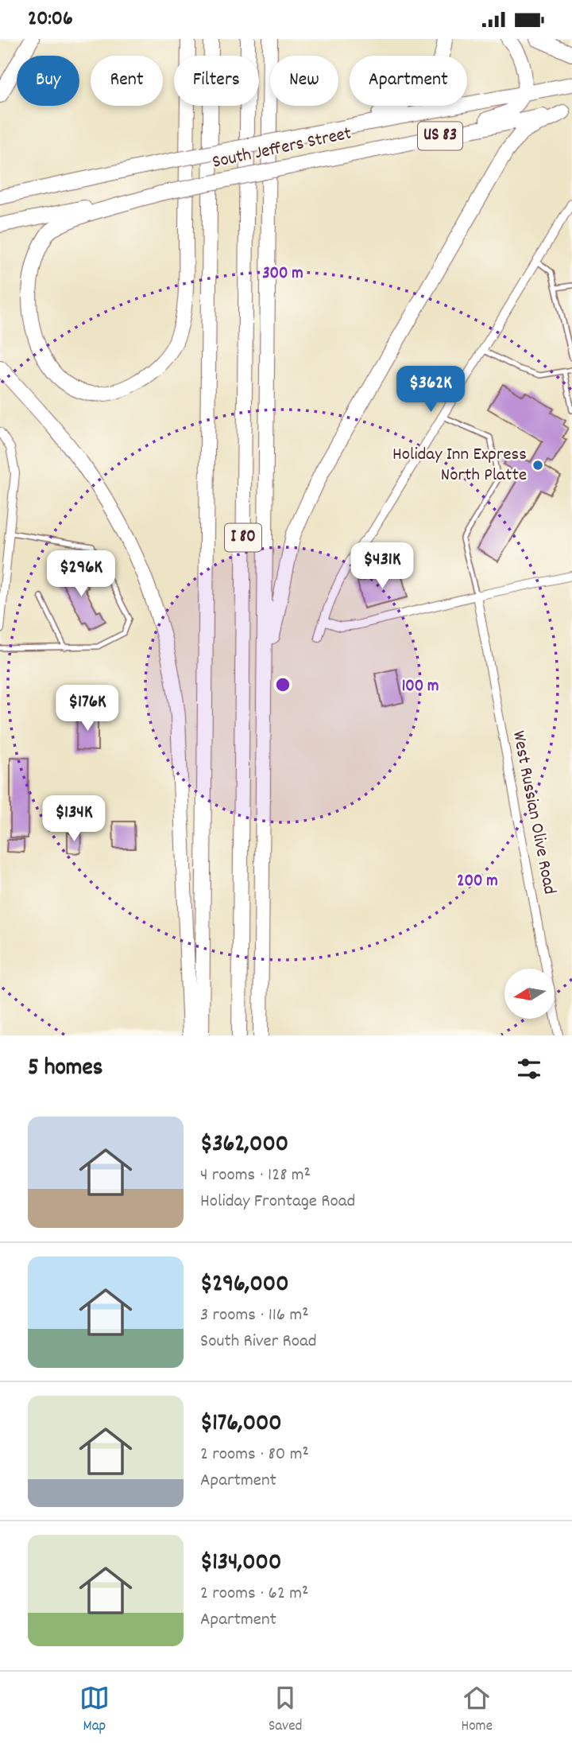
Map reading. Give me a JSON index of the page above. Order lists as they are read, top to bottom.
{
  "streets": {
    "highway": ["US 83", "South Jeffers Street", "I 80"],
    "street": ["West Russian Olive Road"]
  },
  "places": ["Holiday Inn Express North Platte"],
  "north": "left",
  "page": {
    "status": "20:06",
    "chip": [
      "Buy",
      "Rent",
      "Filters",
      "New",
      "Apartment"
    ],
    "price": [
      "$362K",
      "$431K",
      "$296K",
      "$176K",
      "$134K"
    ],
    "heading": "5 homes",
    "list": [
      {
        "name": "$362,000",
        "note": "4 rooms · 128 m² · Holiday Frontage Road"
      },
      {
        "name": "$296,000",
        "note": "3 rooms · 116 m² · South River Road"
      },
      {
        "name": "$176,000",
        "note": "2 rooms · 80 m² · Apartment"
      },
      {
        "name": "$134,000",
        "note": "2 rooms · 62 m² · Apartment"
      }
    ],
    "tabs": ["Map", "Saved", "Home"]
  },
  "rings": ["300 m", "100 m", "200 m"]
}
